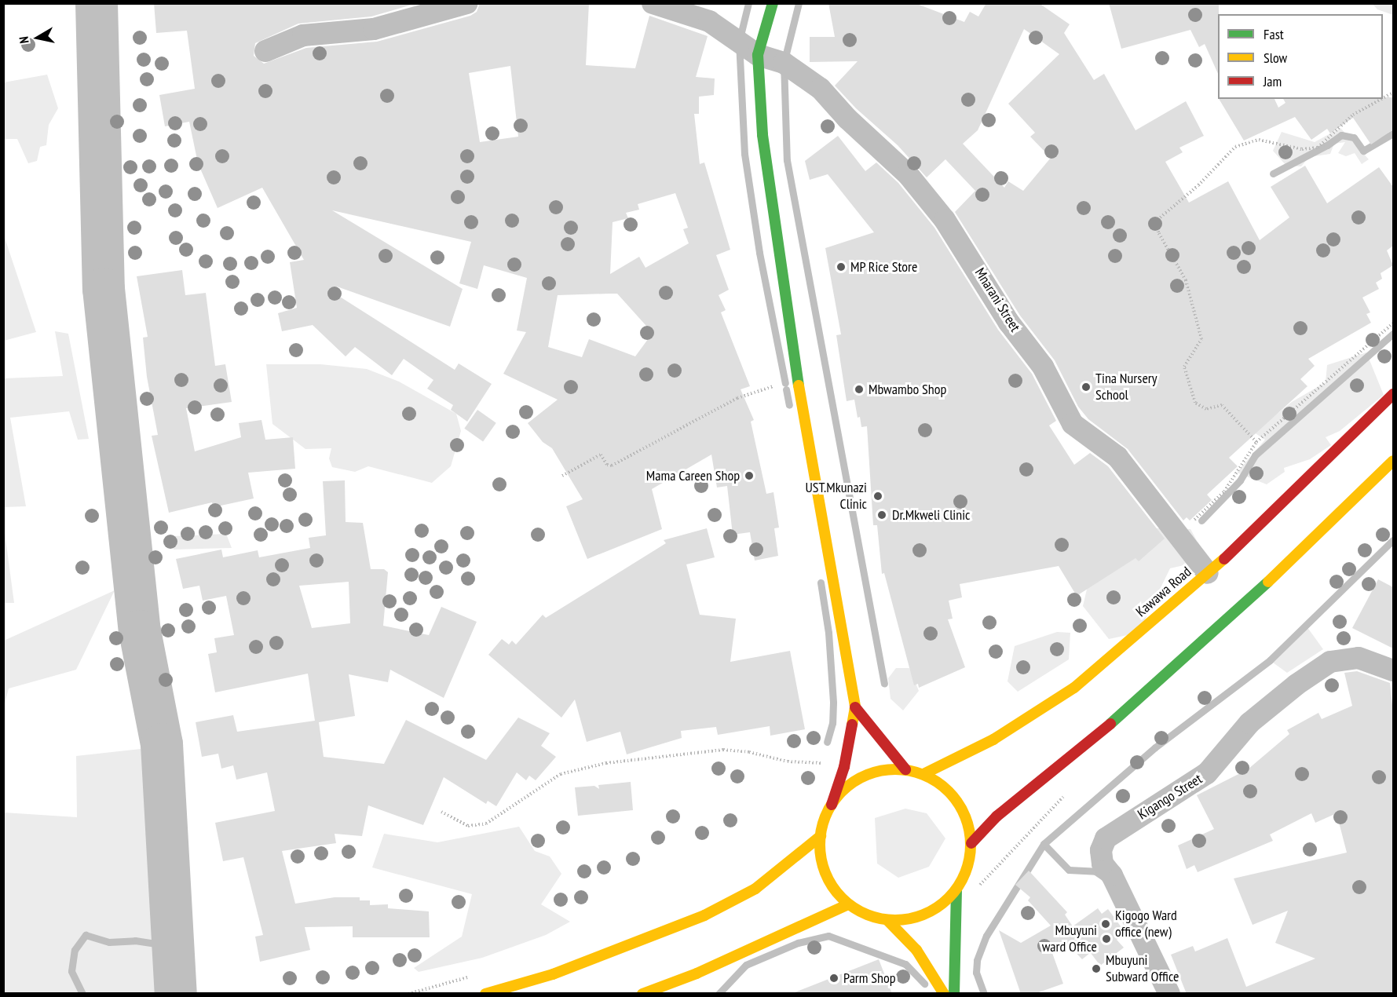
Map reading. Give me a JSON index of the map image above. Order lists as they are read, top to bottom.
{
  "streets": {
    "main road": ["Kawawa Road"],
    "street": ["Mnarani Street", "Kigango Street"]
  },
  "crossings": [
    ["Mnarani Street", "Kawawa Road"]
  ],
  "places": [
    "MP Rice Store",
    "Tina Nursery School",
    "Mbwambo Shop",
    "Mama Careen Shop",
    "UST.Mkunazi Clinic",
    "Dr.Mkweli Clinic",
    "Kigogo Ward office (new)",
    "Mbuyuni ward Office",
    "Mbuyuni Subward Office",
    "Parm Shop"
  ],
  "legend": ["Fast", "Slow", "Jam"],
  "north": "left"
}
